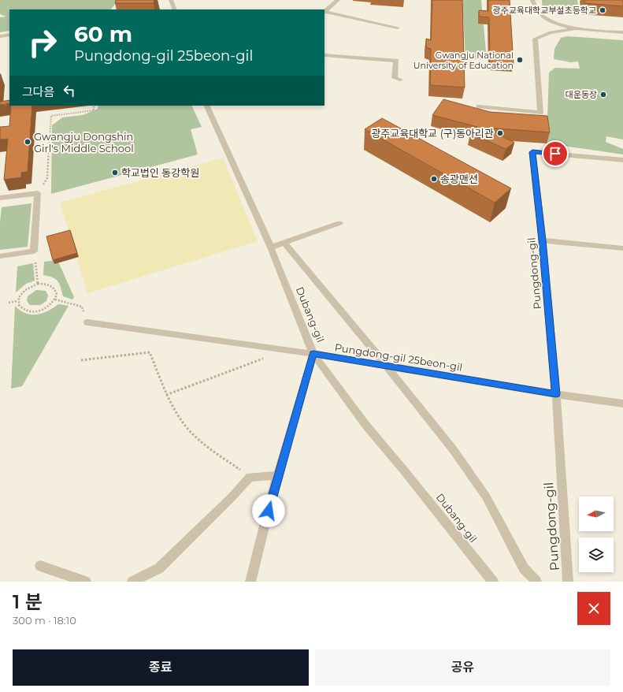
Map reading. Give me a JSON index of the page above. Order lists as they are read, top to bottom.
{
  "streets": {
    "lane": ["Pungdong-gil", "Dubang-gil", "Pungdong-gil 25beon-gil"]
  },
  "crossings": [
    ["Pungdong-gil", "Pungdong-gil 25beon-gil"],
    ["Dubang-gil", "Pungdong-gil 25beon-gil"]
  ],
  "places": [
    "광주교육대학교부설초등학교",
    "Gwangju National University of Education",
    "대운동장",
    "광주교육대학교 (구)동아리관",
    "Gwangju Dongshin Girl's Middle School",
    "학교법인 동강학원",
    "송광맨션"
  ],
  "north": "left",
  "page": {
    "turn": ["60 m", "Pungdong-gil 25beon-gil"],
    "then": "그다음",
    "heading": ["1 분", "300 m · 18:10"],
    "buttons": ["종료", "공유"]
  }
}
